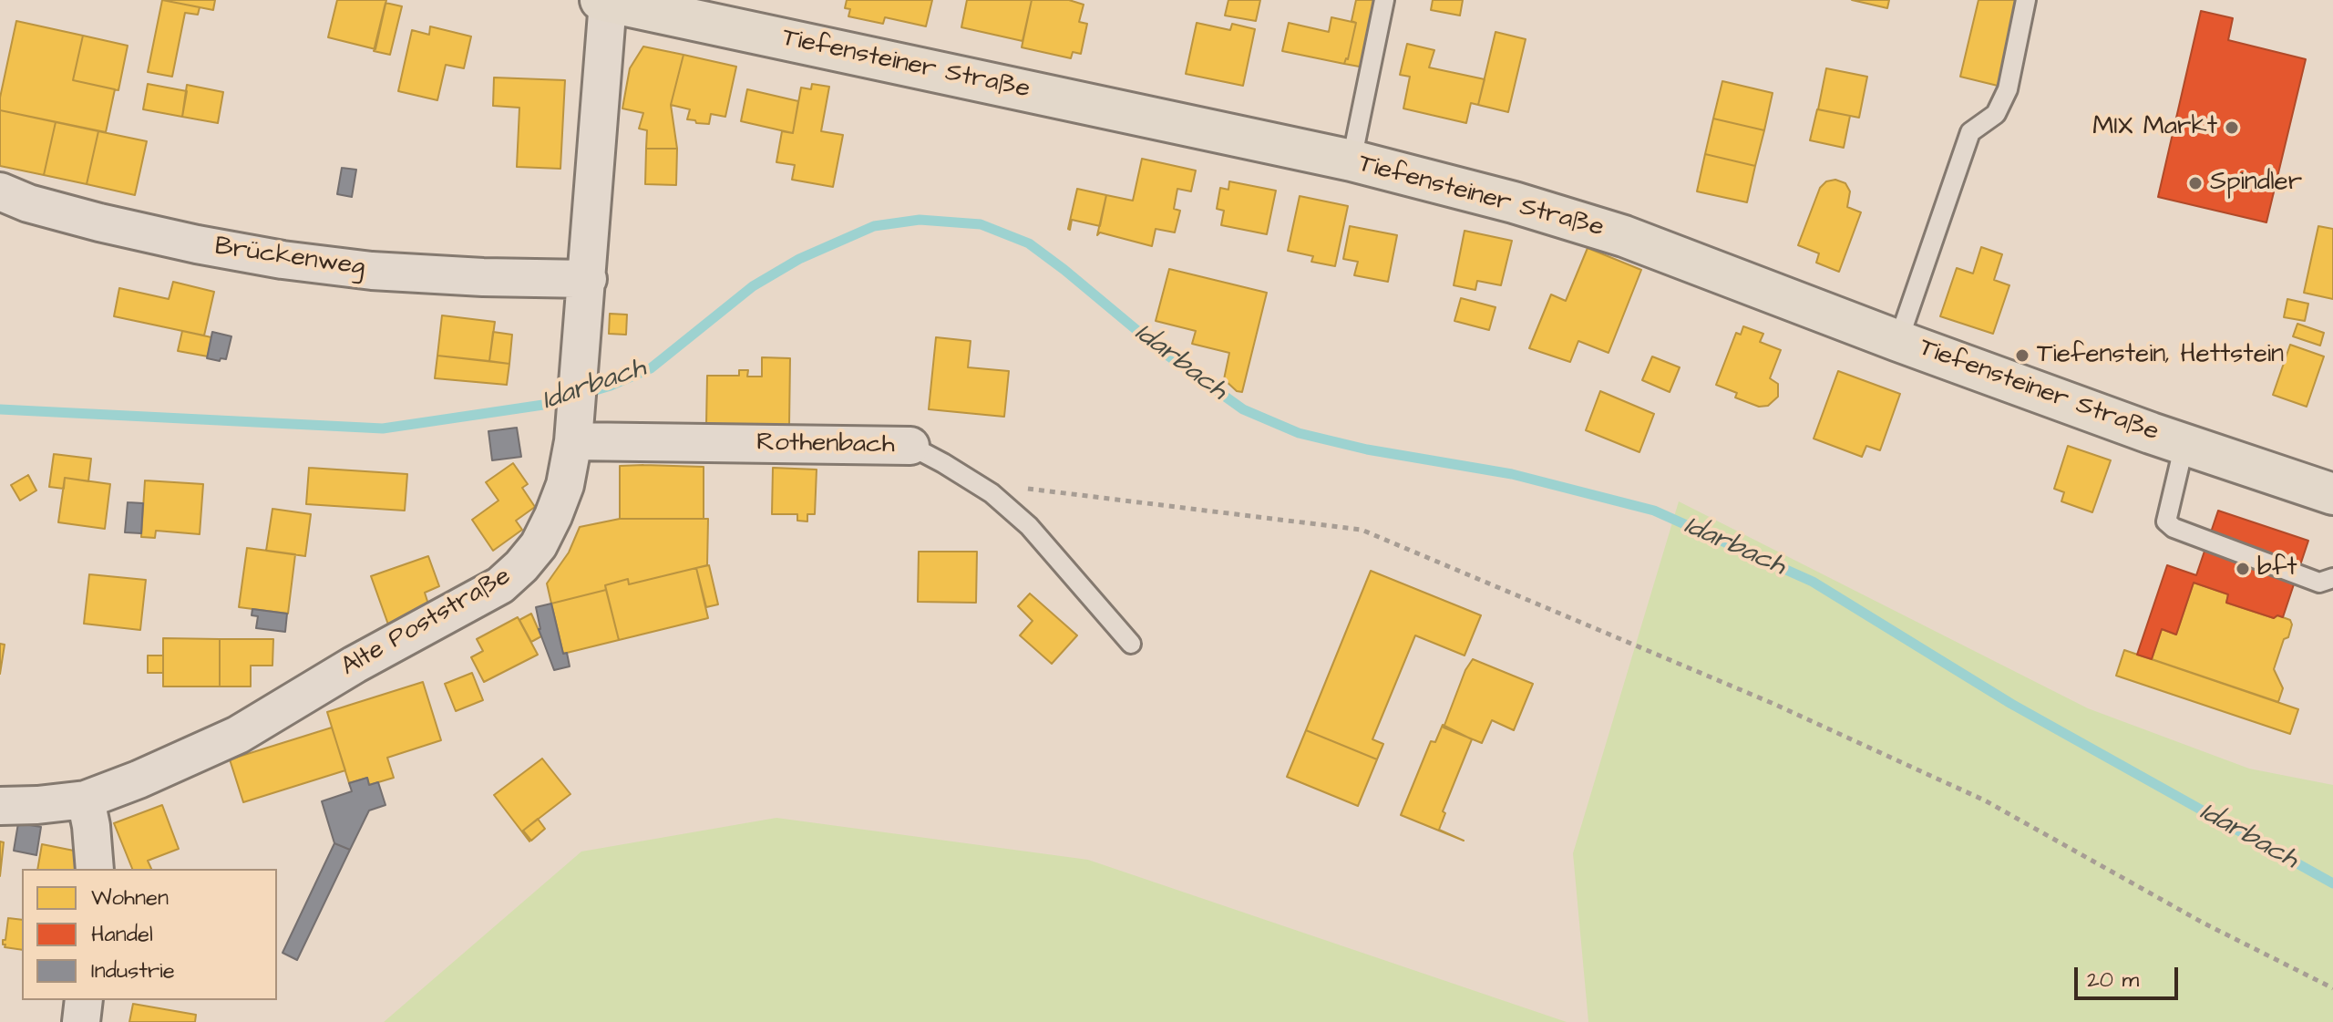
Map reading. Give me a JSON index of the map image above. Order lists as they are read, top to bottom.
{
  "streets": {
    "main road": ["Tiefensteiner Straße"],
    "street": ["Brückenweg", "Rothenbach", "Alte Poststraße"]
  },
  "crossings": [
    ["Tiefensteiner Straße", "Alte Poststraße"],
    ["Brückenweg", "Alte Poststraße"],
    ["Rothenbach", "Alte Poststraße"]
  ],
  "water": ["Idarbach"],
  "places": [
    "MIX Markt",
    "Spindler",
    "Tiefenstein, Hettstein",
    "bft"
  ],
  "legend": ["Wohnen", "Handel", "Industrie"],
  "scale_bar": "20 m"
}
